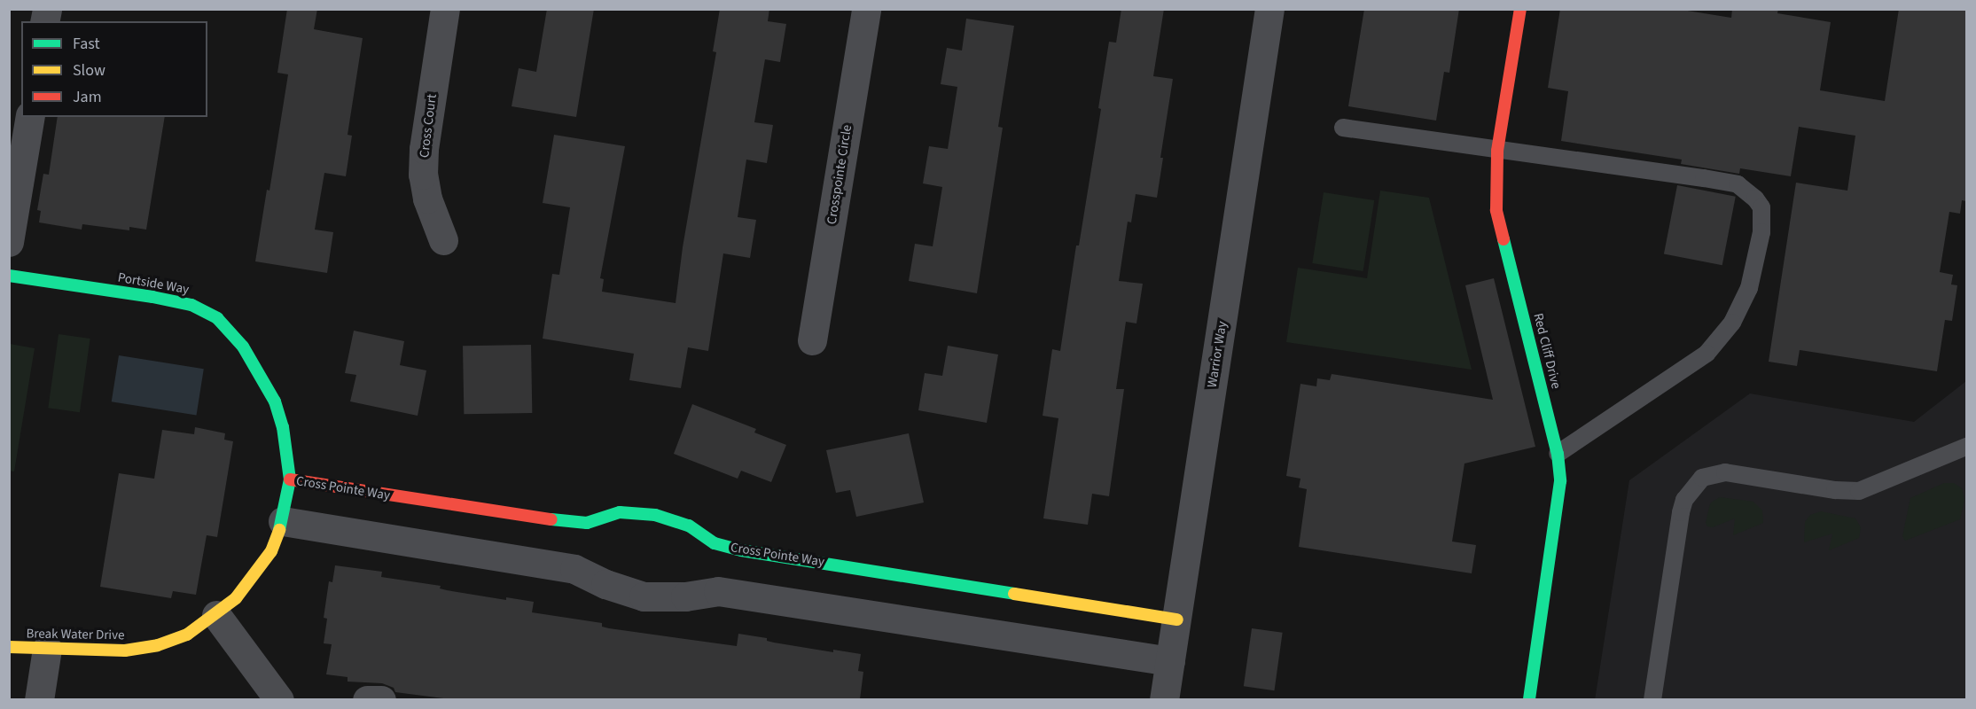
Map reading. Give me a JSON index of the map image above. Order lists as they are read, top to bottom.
{
  "streets": {
    "street": [
      "Cross Court",
      "Crosspointe Circle",
      "Portside Way",
      "Red Cliff Drive",
      "Warrior Way",
      "Cross Pointe Way",
      "Break Water Drive"
    ]
  },
  "crossings": [
    ["Portside Way", "Cross Pointe Way"],
    ["Portside Way", "Break Water Drive"],
    ["Warrior Way", "Cross Pointe Way"]
  ],
  "legend": ["Fast", "Slow", "Jam"]
}
